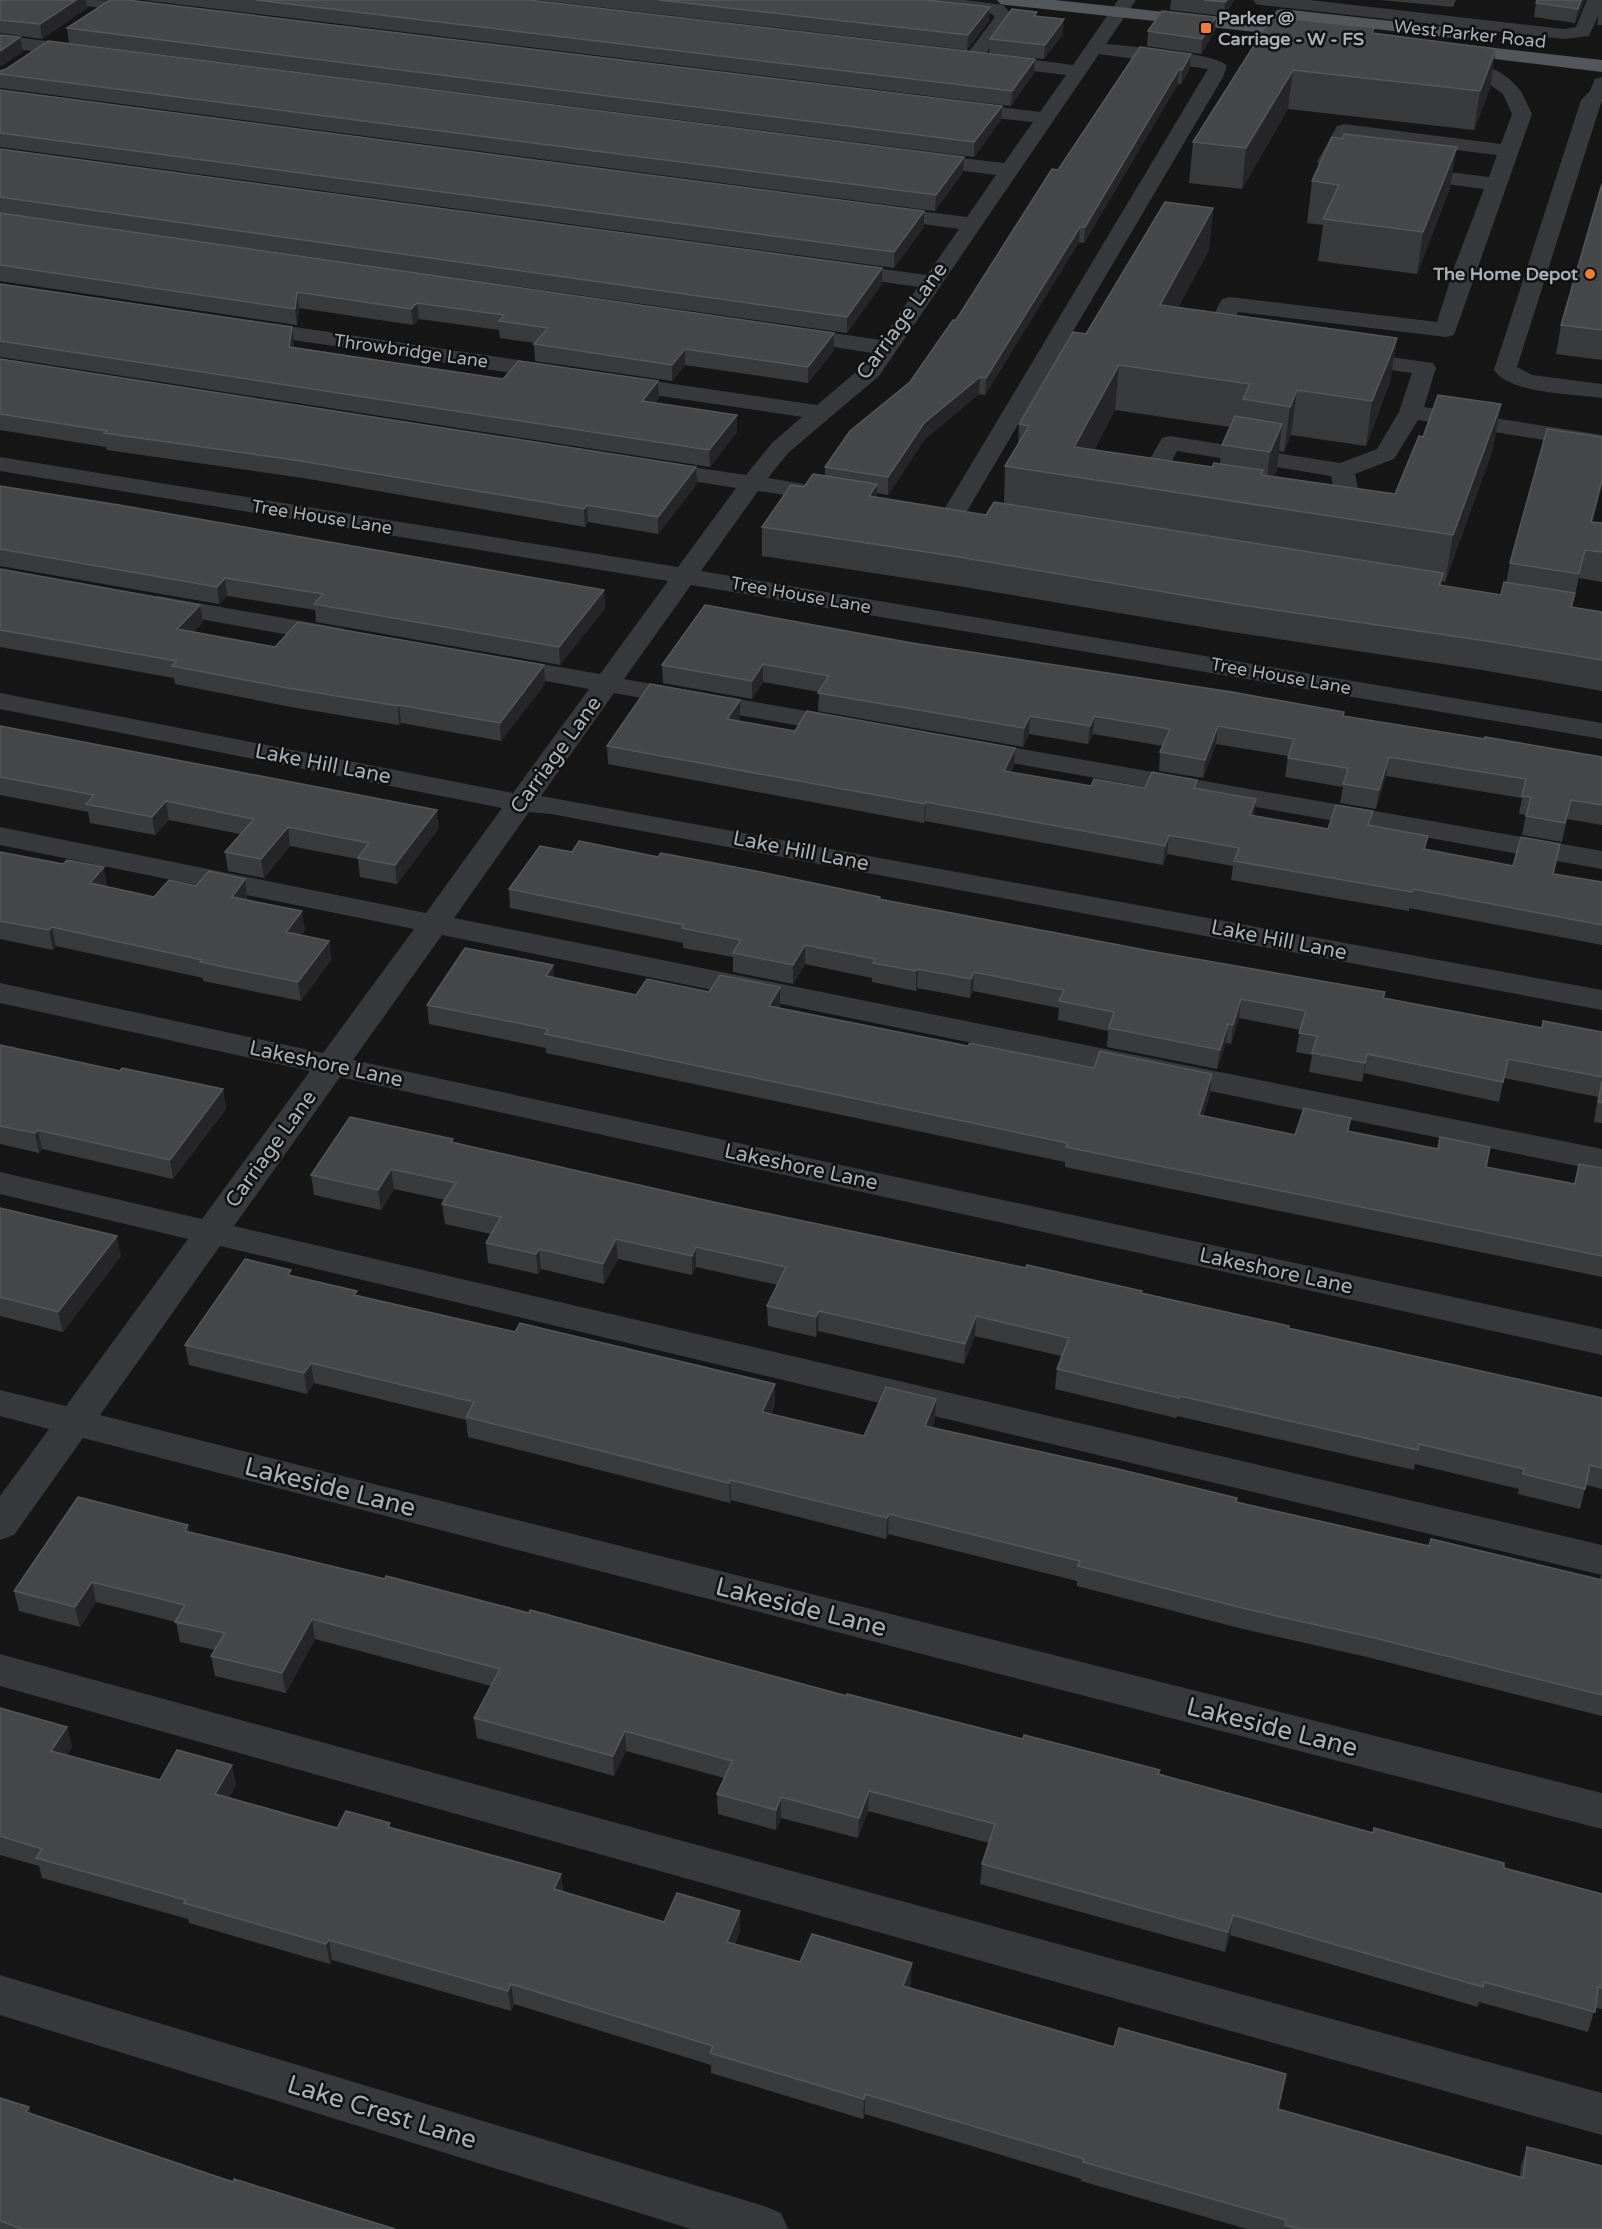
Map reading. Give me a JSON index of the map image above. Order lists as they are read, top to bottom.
{
  "streets": {
    "main road": ["West Parker Road"],
    "street": [
      "Carriage Lane",
      "Throwbridge Lane",
      "Tree House Lane",
      "Lake Hill Lane",
      "Lakeshore Lane",
      "Lakeside Lane",
      "Lake Crest Lane"
    ]
  },
  "crossings": [
    ["West Parker Road", "Carriage Lane"],
    ["Carriage Lane", "Throwbridge Lane"],
    ["Carriage Lane", "Tree House Lane"],
    ["Carriage Lane", "Lake Hill Lane"],
    ["Carriage Lane", "Lakeshore Lane"],
    ["Carriage Lane", "Lakeside Lane"]
  ],
  "places": {
    "transit": ["Parker @ Carriage - W - FS"],
    "other": ["The Home Depot"]
  }
}
